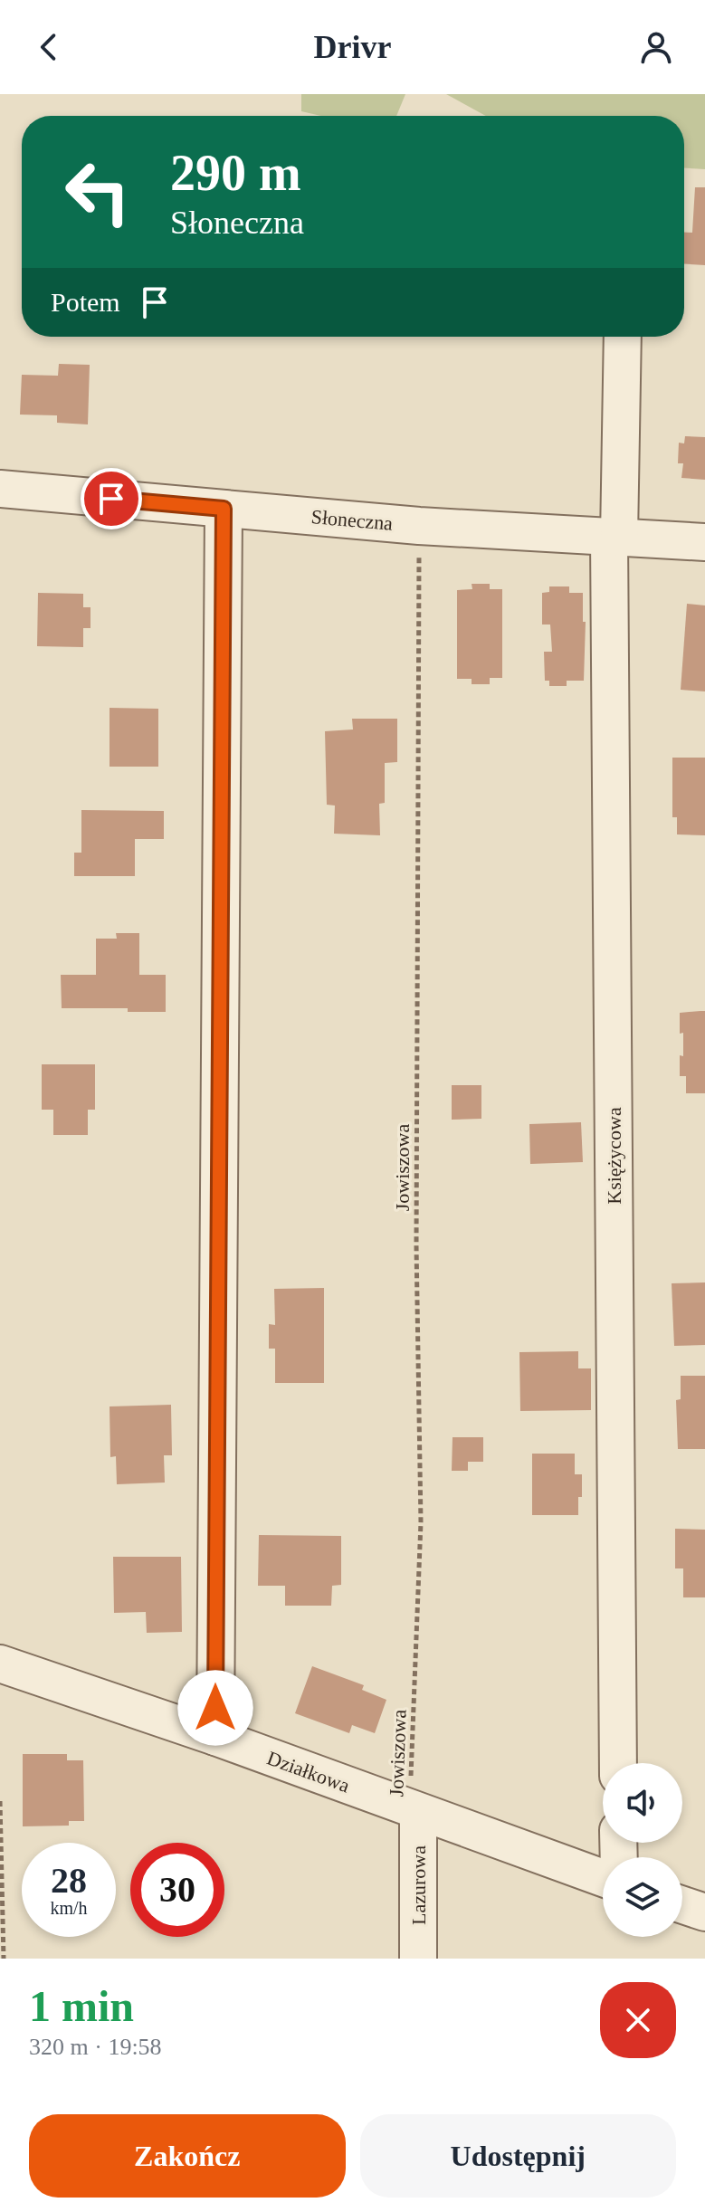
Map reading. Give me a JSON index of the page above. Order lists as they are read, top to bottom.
{
  "streets": {
    "street": [
      "Słoneczna",
      "Księżycowa",
      "Działkowa",
      "Lazurowa"
    ],
    "path": ["Jowiszowa"]
  },
  "crossings": [
    ["Słoneczna", "Księżycowa"],
    ["Słoneczna", "Jowiszowa"],
    ["Jowiszowa", "Działkowa"],
    ["Jowiszowa", "Lazurowa"],
    ["Działkowa", "Lazurowa"]
  ],
  "page": {
    "header": "Drivr",
    "turn": ["290 m", "Słoneczna"],
    "then": "Potem",
    "speed": "28 km/h",
    "limit": "30",
    "heading": ["1 min", "320 m · 19:58"],
    "buttons": ["Zakończ", "Udostępnij"]
  }
}
